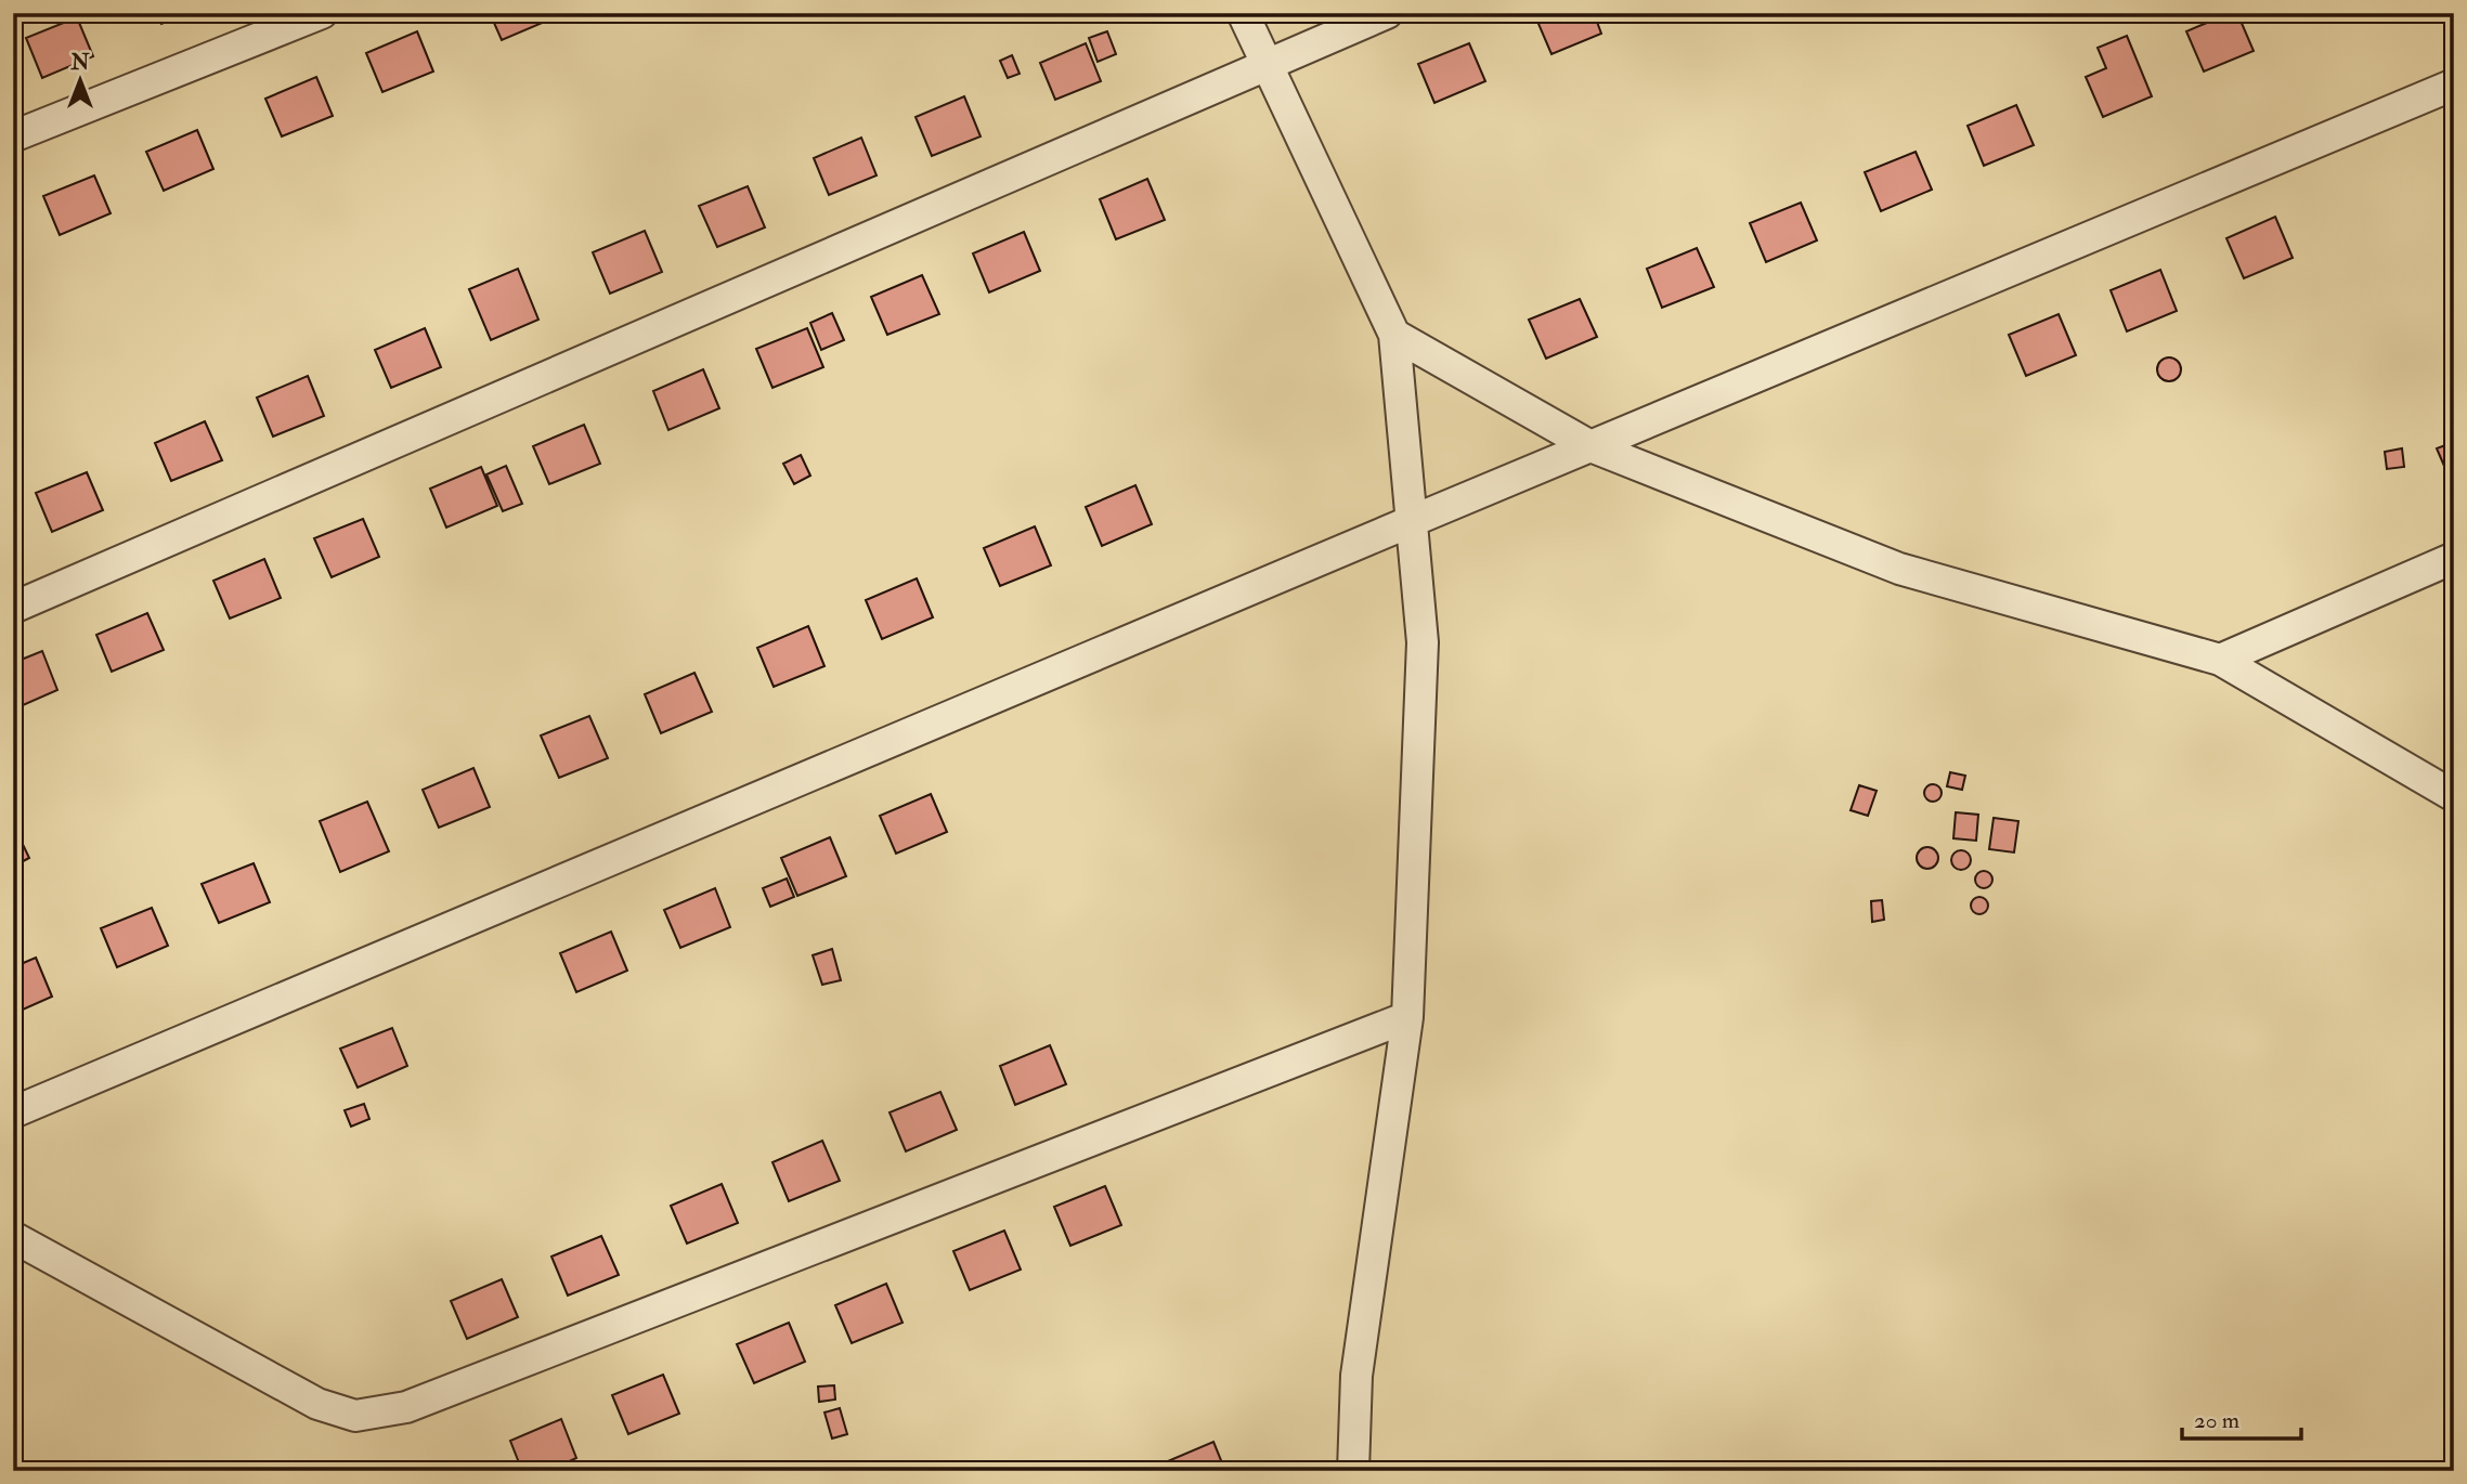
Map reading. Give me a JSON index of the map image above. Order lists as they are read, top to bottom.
{
  "scale_bar": "20 m",
  "north": "top"
}
